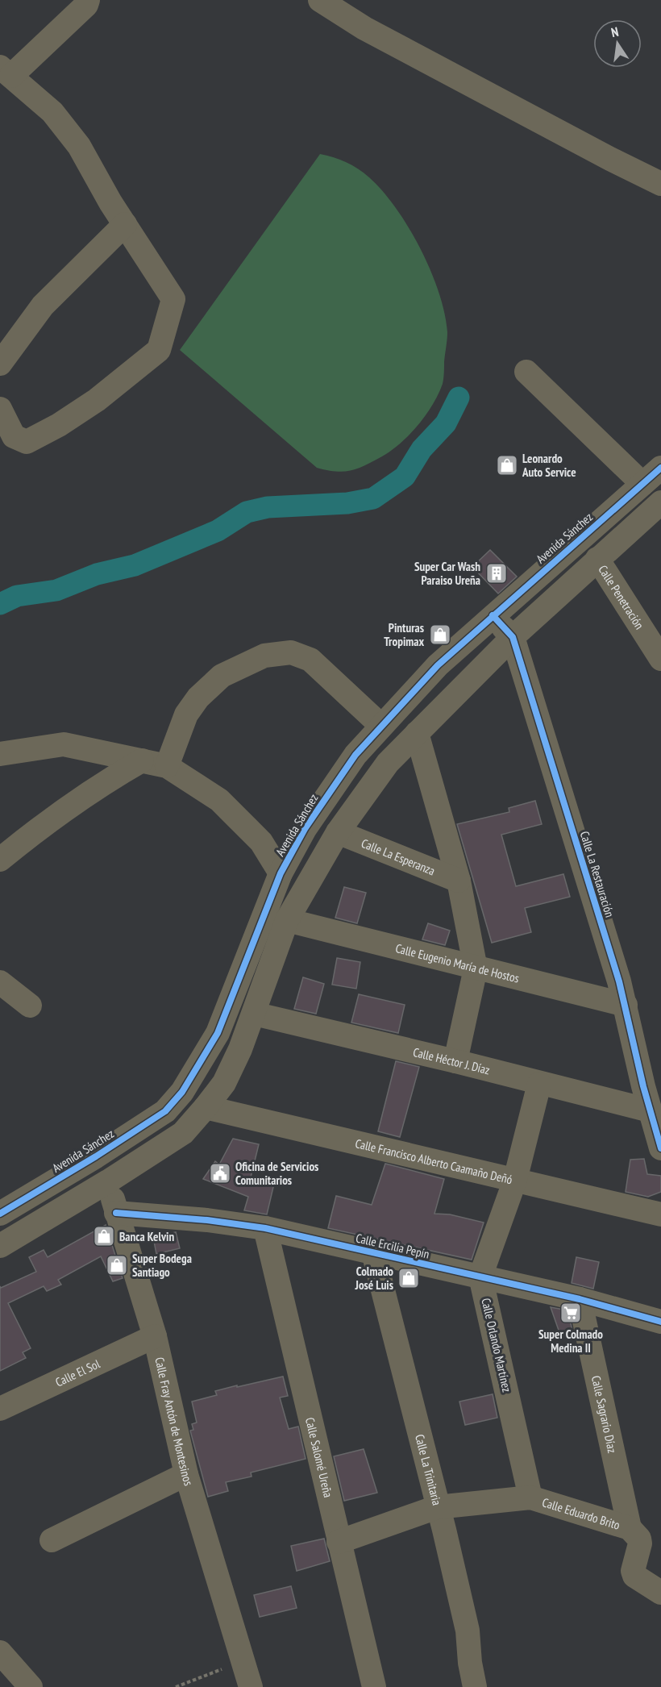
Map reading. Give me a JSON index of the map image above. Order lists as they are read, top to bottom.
{
  "streets": {
    "street": [
      "Avenida Sánchez",
      "Calle Penetración",
      "Calle La Esperanza",
      "Calle La Restauración",
      "Calle Eugenio María de Hostos",
      "Calle Héctor J. Díaz",
      "Calle Francisco Alberto Caamaño Deñó",
      "Calle Ercilia Pepín",
      "Calle Orlando Martínez",
      "Calle El Sol",
      "Calle Sagrario Díaz",
      "Calle Fray Antón de Montesinos",
      "Calle Salomé Ureña",
      "Calle La Trinitaria",
      "Calle Eduardo Brito"
    ]
  },
  "crossings": [
    ["Avenida Sánchez", "Calle La Restauración"],
    ["Avenida Sánchez", "Calle Fray Antón de Montesinos"],
    ["Calle La Restauración", "Calle Eugenio María de Hostos"],
    ["Calle La Restauración", "Calle Héctor J. Díaz"],
    ["Calle Ercilia Pepín", "Calle Orlando Martínez"],
    ["Calle Ercilia Pepín", "Calle Sagrario Díaz"],
    ["Calle Ercilia Pepín", "Calle Fray Antón de Montesinos"],
    ["Calle Ercilia Pepín", "Calle Salomé Ureña"],
    ["Calle Ercilia Pepín", "Calle La Trinitaria"],
    ["Calle Orlando Martínez", "Calle Eduardo Brito"],
    ["Calle El Sol", "Calle Fray Antón de Montesinos"],
    ["Calle Sagrario Díaz", "Calle Eduardo Brito"],
    ["Calle Salomé Ureña", "Calle Eduardo Brito"],
    ["Calle La Trinitaria", "Calle Eduardo Brito"]
  ],
  "places": {
    "shop": [
      "Leonardo Auto Service",
      "Pinturas Tropimax",
      "Banca Kelvin",
      "Super Bodega Santiago",
      "Colmado José Luis"
    ],
    "building": ["Super Car Wash Paraiso Ureña"],
    "public building": ["Oficina de Servicios Comunitarios"],
    "supermarket": ["Super Colmado Medina II"]
  },
  "north": "top"
}
